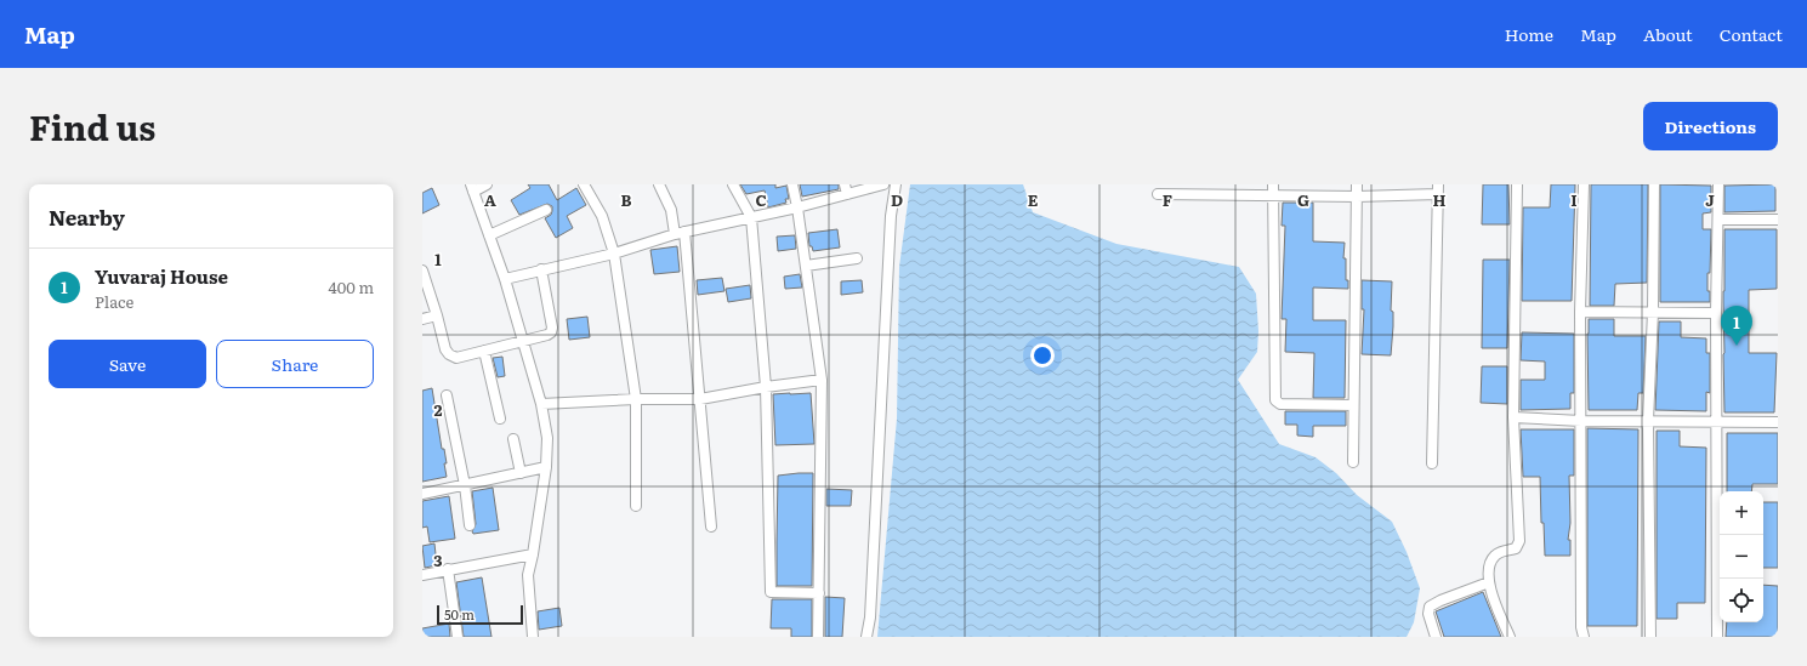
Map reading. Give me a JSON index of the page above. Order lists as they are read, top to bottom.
{
  "scale_bar": "50 m",
  "page": {
    "header": "Map",
    "nav": [
      "Home",
      "Map",
      "About",
      "Contact"
    ],
    "title": "Find us",
    "buttons": [
      "Directions",
      ["Save", "Share"]
    ],
    "heading": "Nearby",
    "list": [
      {
        "mark": "1",
        "name": "Yuvaraj House",
        "note": "Place",
        "value": "400 m"
      }
    ],
    "pins": "1",
    "map_buttons": ["+", "−"],
    "scale": "50 m"
  },
  "grid": {
    "columns": [
      "A",
      "B",
      "C",
      "D",
      "E",
      "F",
      "G",
      "H",
      "I",
      "J"
    ],
    "rows": ["1", "2", "3"]
  }
}
